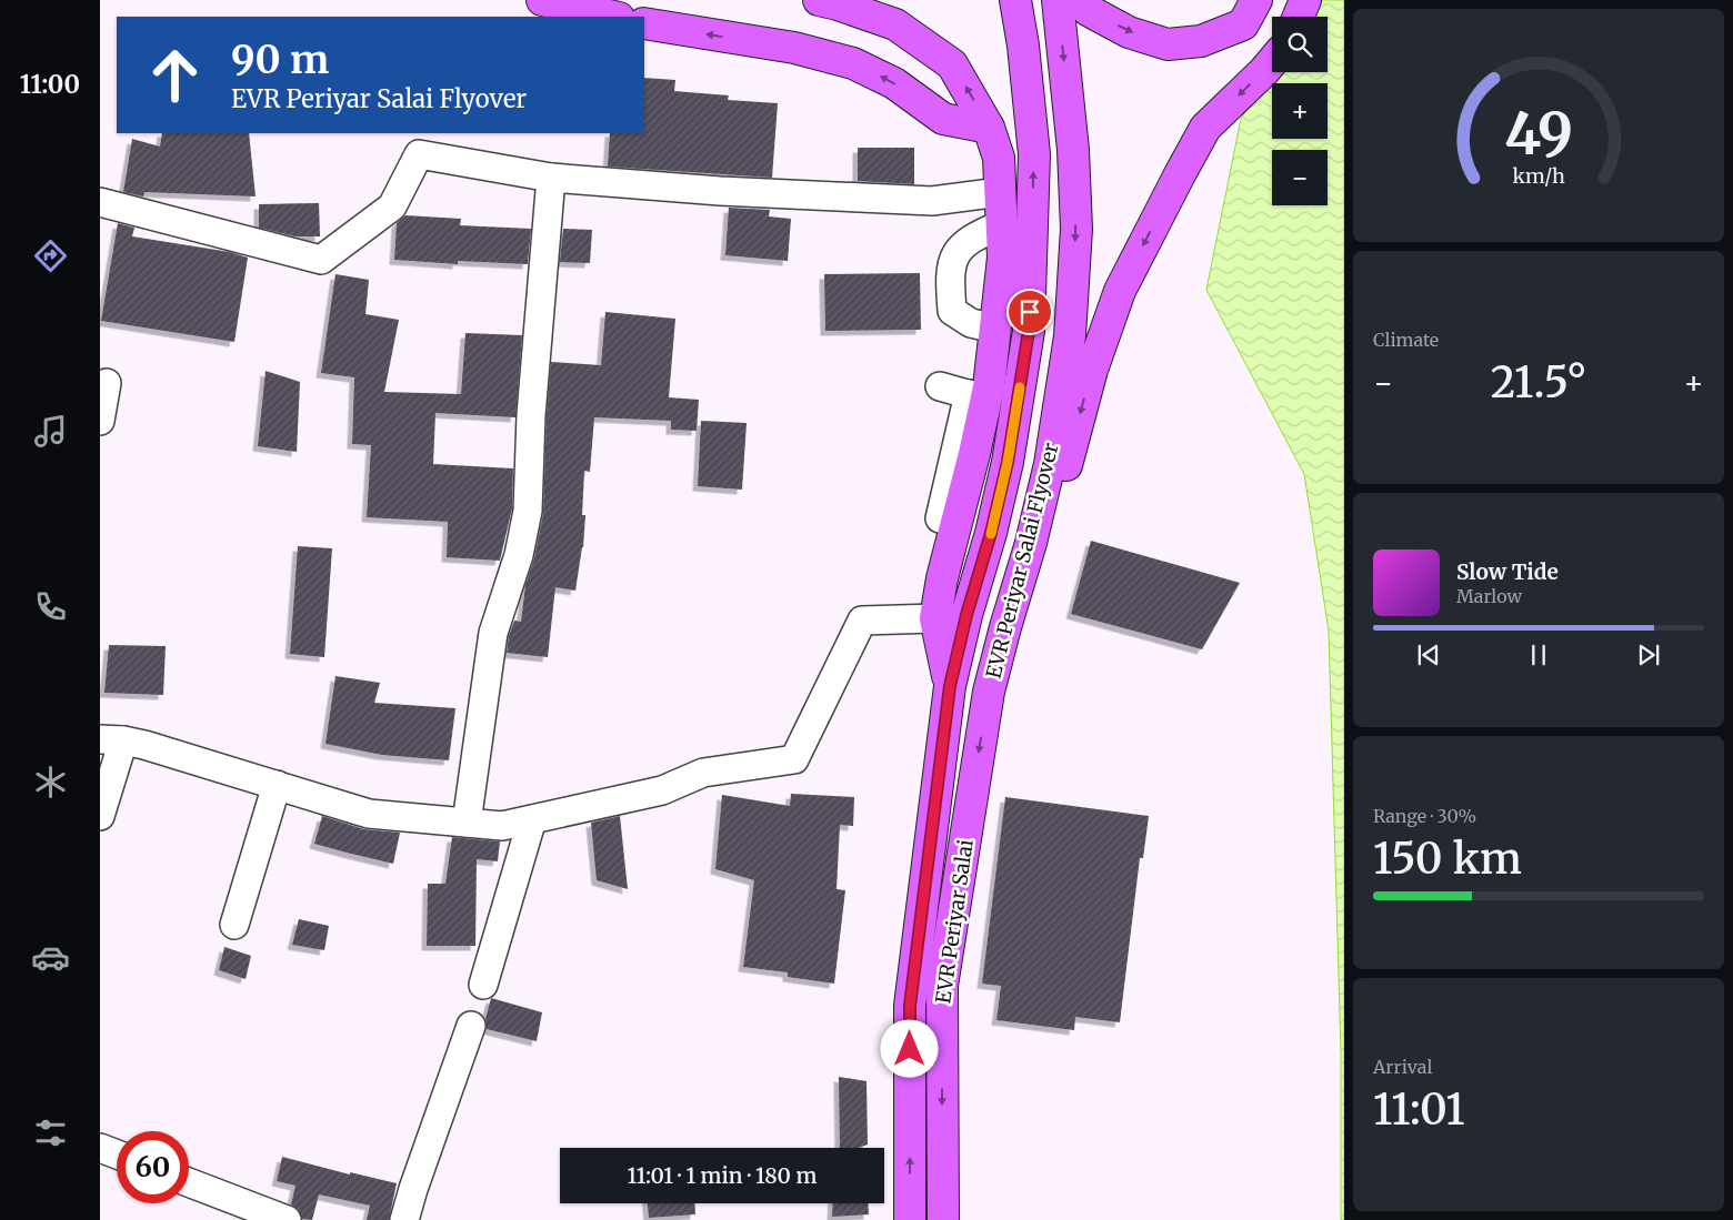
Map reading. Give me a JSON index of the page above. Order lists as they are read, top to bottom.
{
  "streets": {
    "main road": ["EVR Periyar Salai Flyover", "EVR Periyar Salai"]
  },
  "crossings": [
    ["EVR Periyar Salai Flyover", "EVR Periyar Salai"]
  ],
  "page": {
    "tabs": "11:00",
    "map_buttons": ["+", "−"],
    "turn": ["90 m", "EVR Periyar Salai Flyover"],
    "tile": [
      "Climate",
      ["Range · 30%", "150 km"],
      ["Arrival", "11:01"]
    ],
    "heat": ["−", "21.5°", "+"],
    "song": ["Slow Tide", "Marlow"],
    "limit": "60",
    "trip": "11:01 · 1 min · 180 m",
    "gauge": ["49", "km/h"]
  }
}
